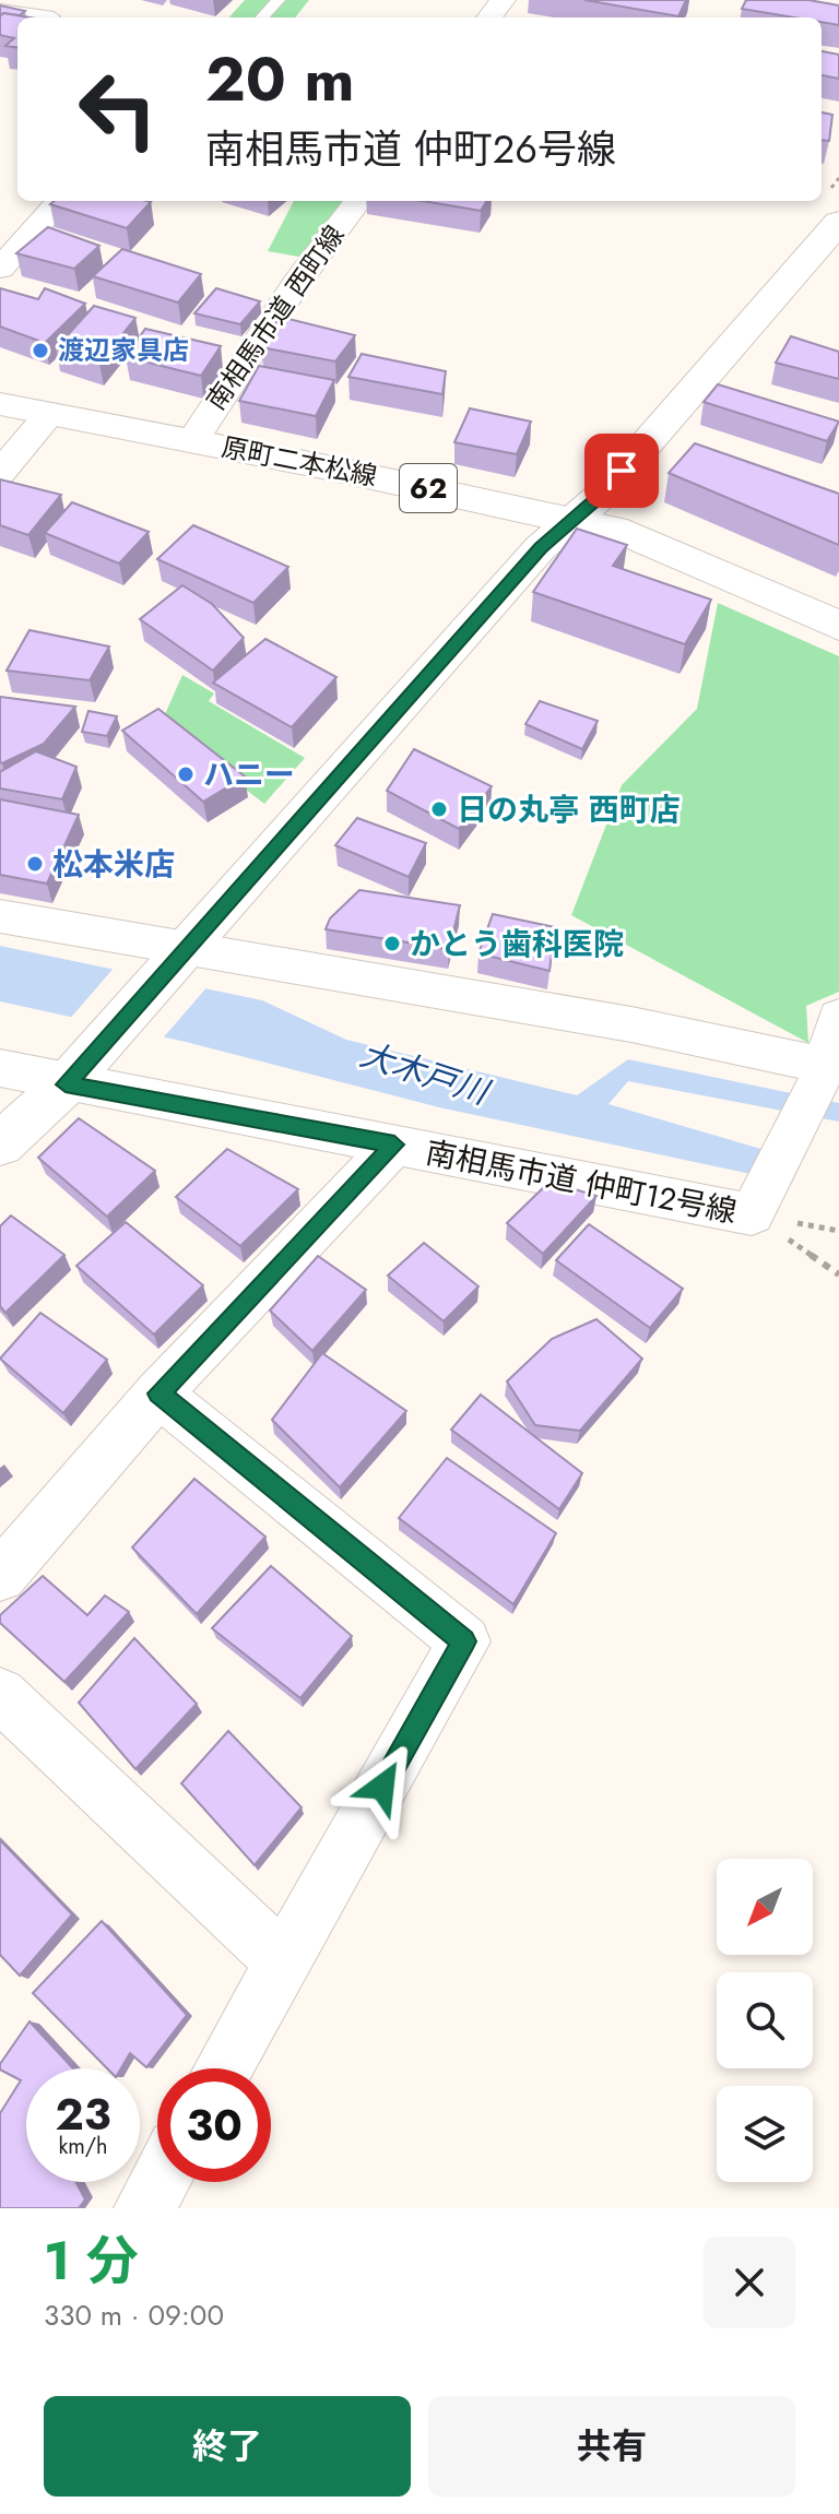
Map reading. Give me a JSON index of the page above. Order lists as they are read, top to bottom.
{
  "streets": {
    "street": [
      "南相馬市道 西町線",
      "原町二本松線",
      "62",
      "南相馬市道 仲町12号線"
    ]
  },
  "crossings": [
    ["南相馬市道 西町線", "原町二本松線"]
  ],
  "water": ["大木戸川"],
  "places": [
    "渡辺家具店",
    "ハニー",
    "日の丸亭 西町店",
    "松本米店",
    "かとう歯科医院"
  ],
  "north": "bottom left",
  "page": {
    "turn": ["20 m", "南相馬市道 仲町26号線"],
    "speed": "23 km/h",
    "limit": "30",
    "heading": ["1 分", "330 m · 09:00"],
    "buttons": ["終了", "共有"]
  }
}
